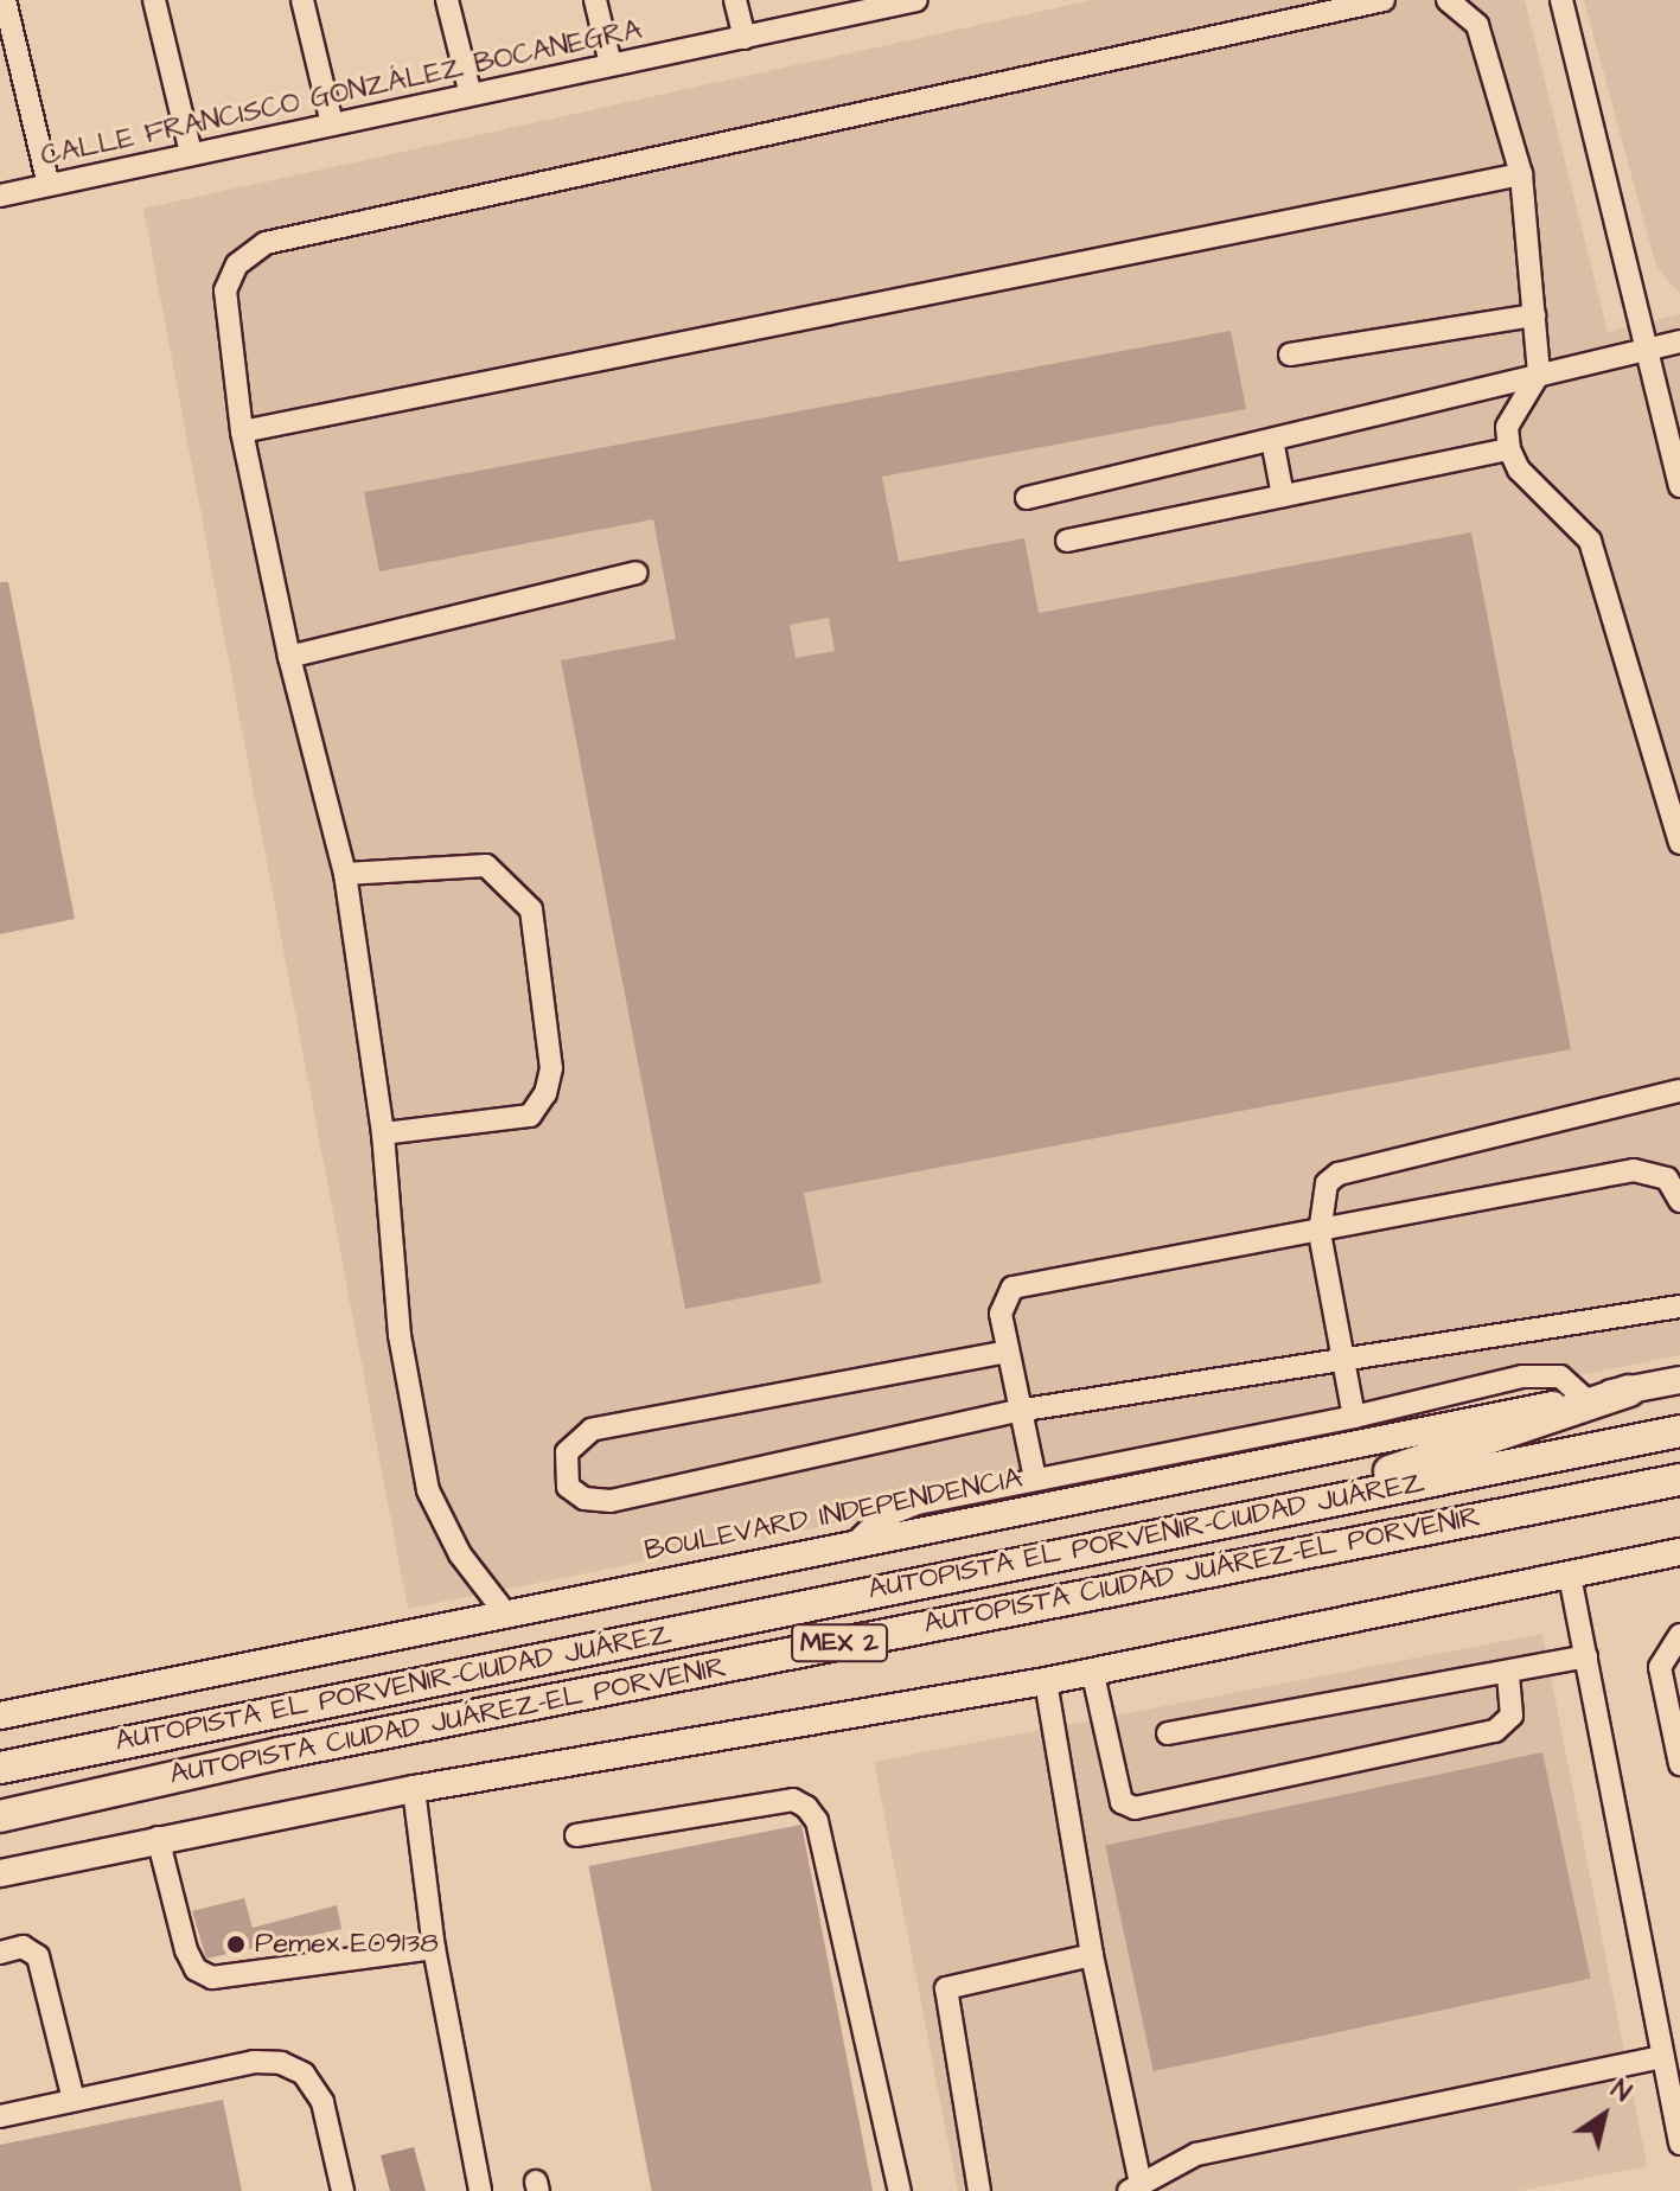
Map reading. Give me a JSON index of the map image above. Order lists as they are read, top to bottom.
{
  "streets": {
    "highway": ["AUTOPISTA EL PORVENIR-CIUDAD JUÁREZ", "AUTOPISTA CIUDAD JUÁREZ-EL PORVENIR", "MEX 2"],
    "main road": ["BOULEVARD INDEPENDENCIA"],
    "street": ["CALLE FRANCISCO GONZÁLEZ BOCANEGRA"]
  },
  "places": ["Pemex E09138"],
  "north": "top right"
}
